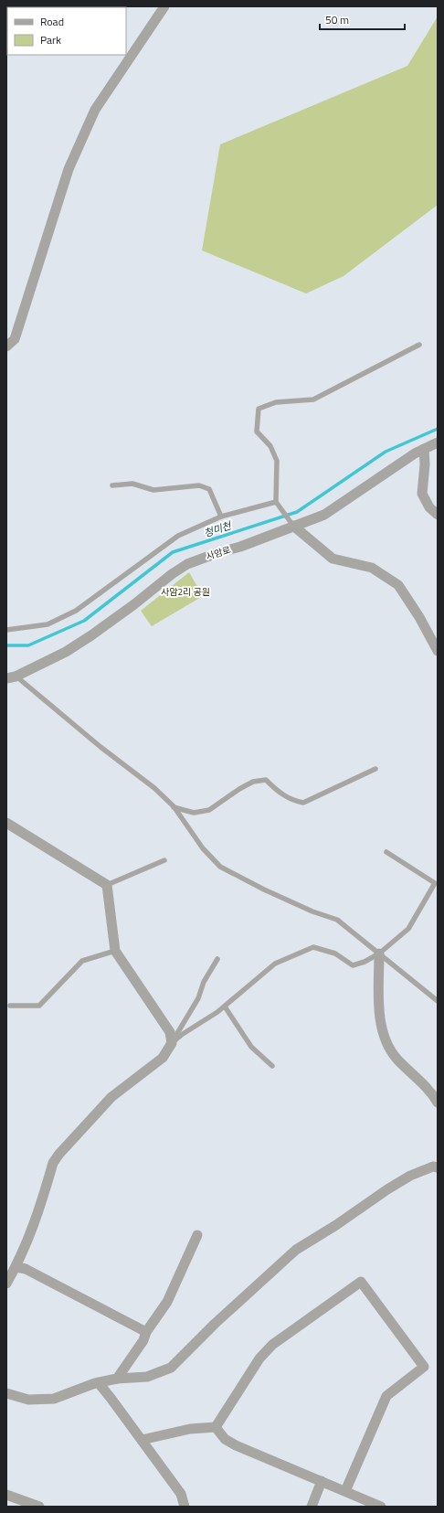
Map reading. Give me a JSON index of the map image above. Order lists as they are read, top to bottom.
{
  "streets": {
    "street": ["사암로"]
  },
  "water": ["청미천"],
  "parks": ["사암2리 공원"],
  "legend": ["Road", "Park"],
  "scale_bar": "50 m"
}
